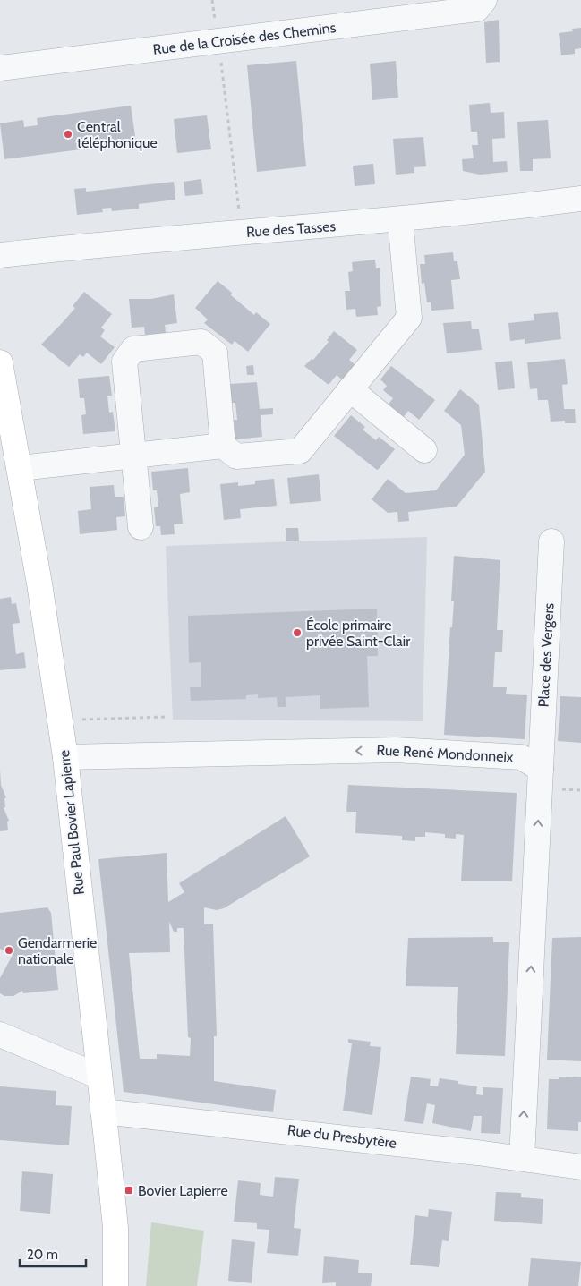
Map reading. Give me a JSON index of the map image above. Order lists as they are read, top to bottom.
{
  "streets": {
    "main road": ["Rue Paul Bovier Lapierre"],
    "street": [
      "Rue de la Croisée des Chemins",
      "Rue des Tasses",
      "Place des Vergers",
      "Rue René Mondonneix",
      "Rue du Presbytère"
    ]
  },
  "crossings": [
    ["Place des Vergers", "Rue René Mondonneix"],
    ["Rue René Mondonneix", "Rue Paul Bovier Lapierre"],
    ["Rue Paul Bovier Lapierre", "Rue du Presbytère"]
  ],
  "one_way": ["Rue René Mondonneix"],
  "places": {
    "other": ["Central téléphonique", "École primaire privée Saint-Clair", "Gendarmerie nationale"],
    "transit": ["Bovier Lapierre"]
  },
  "scale_bar": "20 m"
}
